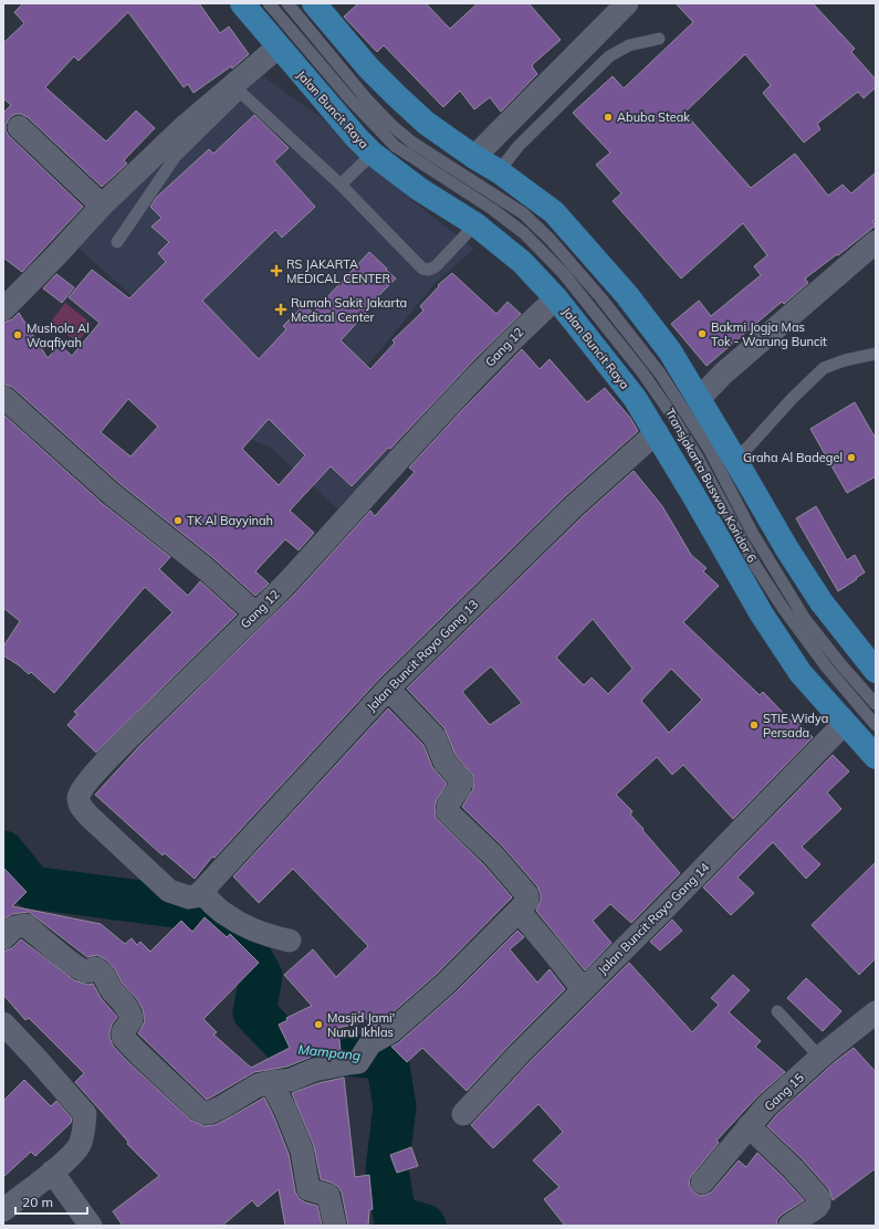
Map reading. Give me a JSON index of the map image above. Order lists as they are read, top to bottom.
{
  "streets": {
    "main road": ["Jalan Buncit Raya"],
    "street": [
      "Gang 12",
      "Jalan Buncit Raya Gang 13",
      "Jalan Buncit Raya Gang 14",
      "Gang 15"
    ],
    "lane": ["Transjakarta Busway Koridor 6"]
  },
  "crossings": [
    ["Jalan Buncit Raya", "Gang 12"],
    ["Jalan Buncit Raya", "Jalan Buncit Raya Gang 13"],
    ["Jalan Buncit Raya", "Jalan Buncit Raya Gang 14"],
    ["Gang 12", "Jalan Buncit Raya Gang 13"]
  ],
  "water": ["Mampang"],
  "places": {
    "other": [
      "Abuba Steak",
      "Bakmi Jogja Mas Tok - Warung Buncit",
      "Mushola Al Waqfiyah",
      "Graha Al Badegel",
      "TK Al Bayyinah",
      "STIE Widya Persada",
      "Masjid Jami' Nurul Ikhlas"
    ],
    "health": ["RS JAKARTA MEDICAL CENTER", "Rumah Sakit Jakarta Medical Center"]
  },
  "scale_bar": "20 m"
}
